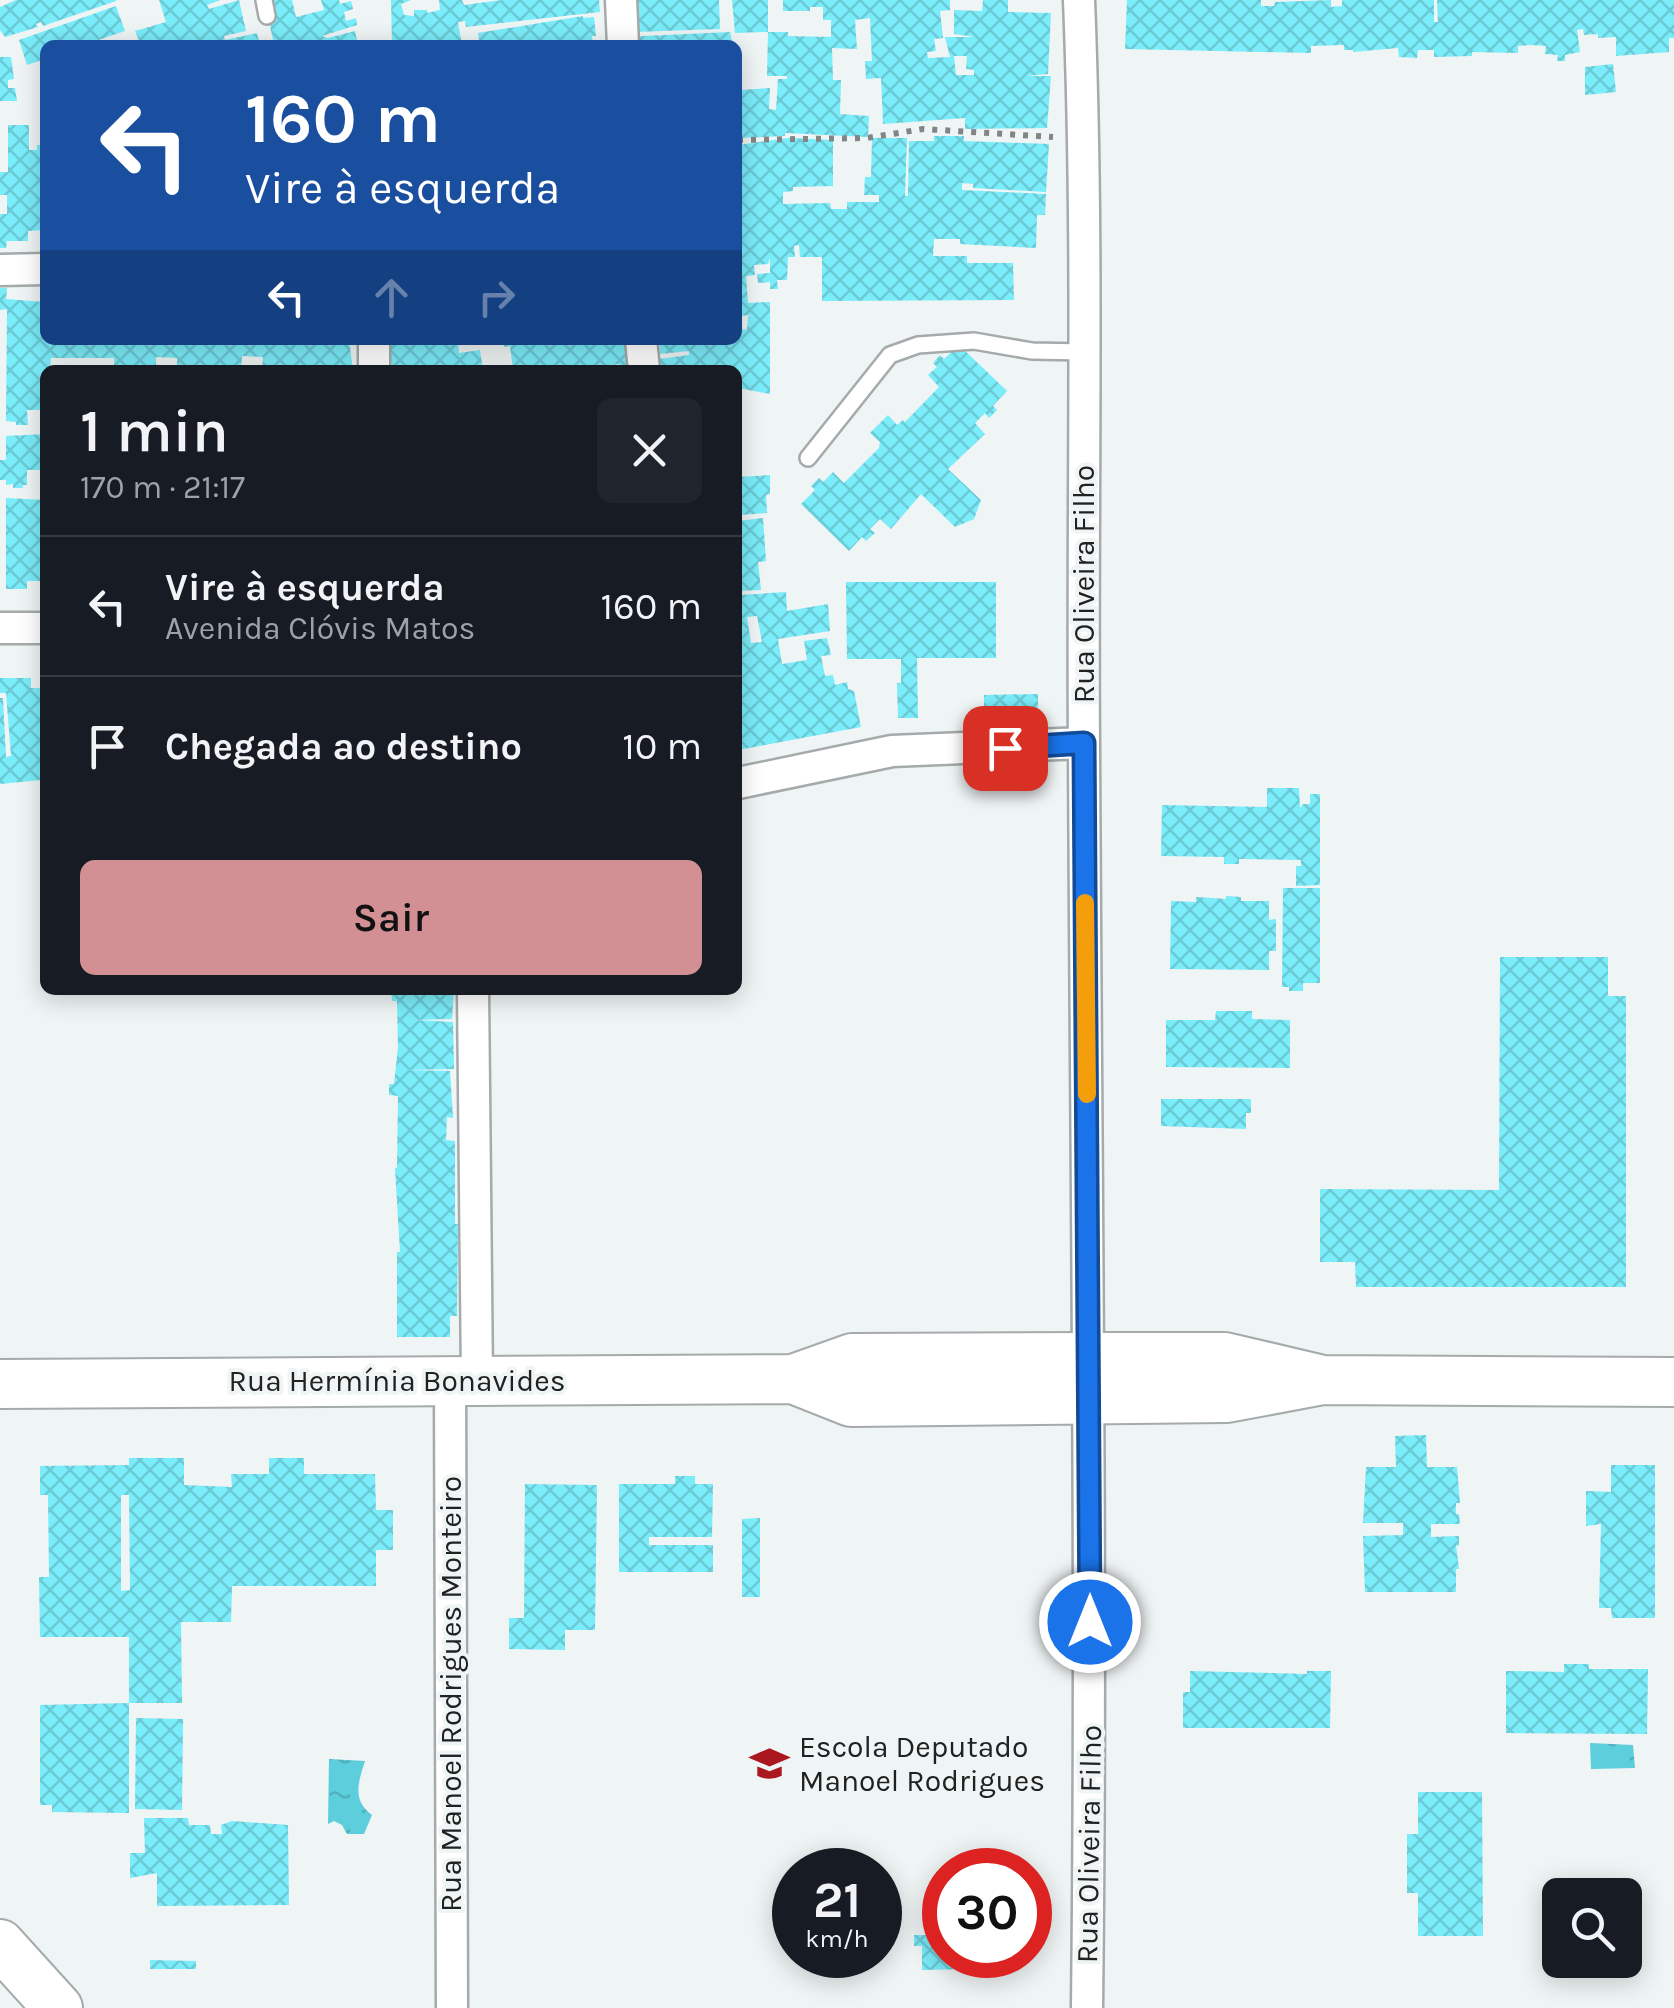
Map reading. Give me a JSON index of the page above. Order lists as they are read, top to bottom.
{
  "streets": {
    "main road": ["Rua Hermínia Bonavides"],
    "street": ["Rua Oliveira Filho", "Rua Manoel Rodrigues Monteiro"]
  },
  "crossings": [
    ["Rua Oliveira Filho", "Rua Hermínia Bonavides"],
    ["Rua Hermínia Bonavides", "Rua Manoel Rodrigues Monteiro"]
  ],
  "places": {
    "school or university": ["Escola Deputado Manoel Rodrigues"]
  },
  "page": {
    "turn": ["160 m", "Vire à esquerda"],
    "heading": ["1 min", "170 m · 21:17"],
    "list": [
      {
        "name": "Vire à esquerda",
        "note": "Avenida Clóvis Matos",
        "value": "160 m"
      },
      {
        "name": "Chegada ao destino",
        "value": "10 m"
      }
    ],
    "buttons": "Sair",
    "speed": "21 km/h",
    "limit": "30"
  }
}
